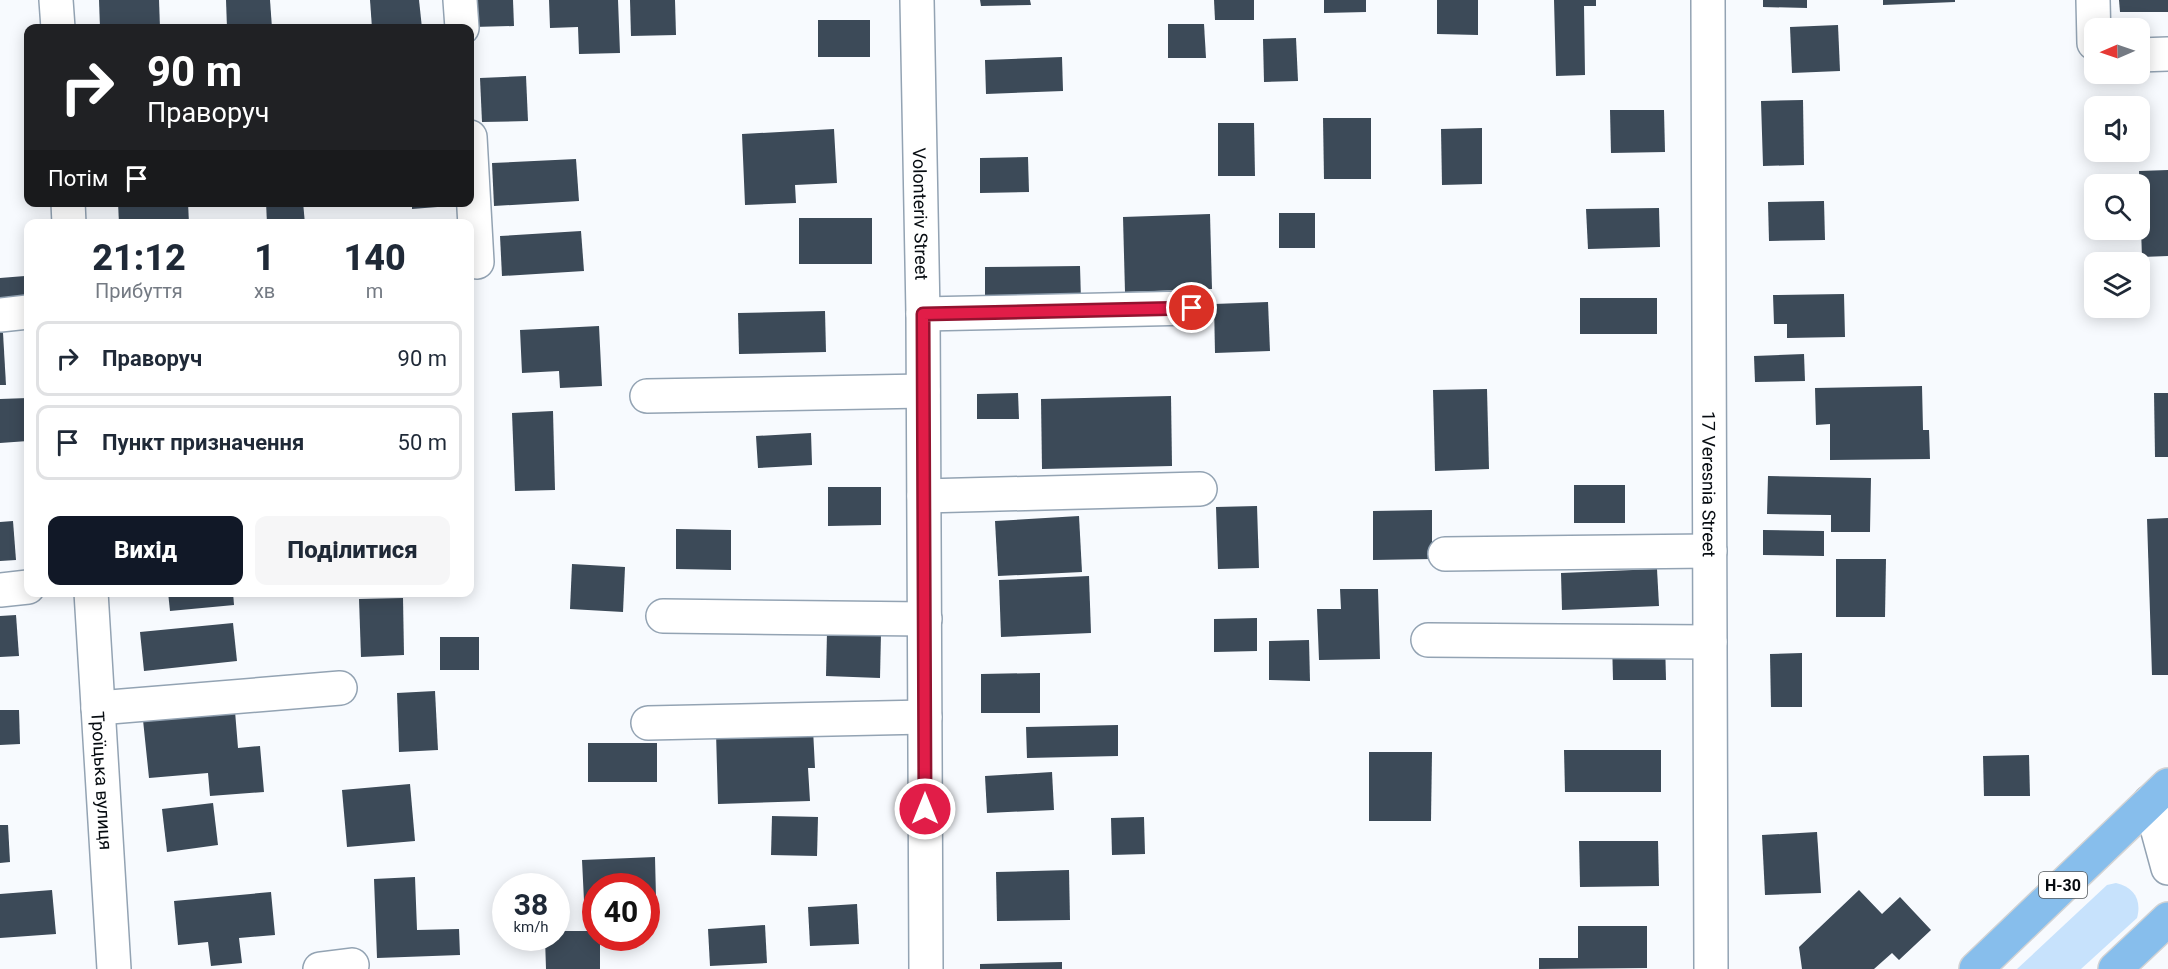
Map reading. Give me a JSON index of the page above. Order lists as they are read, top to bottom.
{
  "streets": {
    "main road": ["Н-30"],
    "street": ["Volonteriv Street", "17 Veresnia Street", "Троїцька вулиця"]
  },
  "north": "left",
  "page": {
    "turn": ["90 m", "Праворуч"],
    "then": "Потім",
    "eta": [
      "21:12",
      "Прибуття",
      "1",
      "хв",
      "140",
      "m"
    ],
    "list": [
      {
        "name": "Праворуч",
        "value": "90 m"
      },
      {
        "name": "Пункт призначення",
        "value": "50 m"
      }
    ],
    "buttons": ["Вихід", "Поділитися"],
    "speed": "38 km/h",
    "limit": "40"
  }
}
